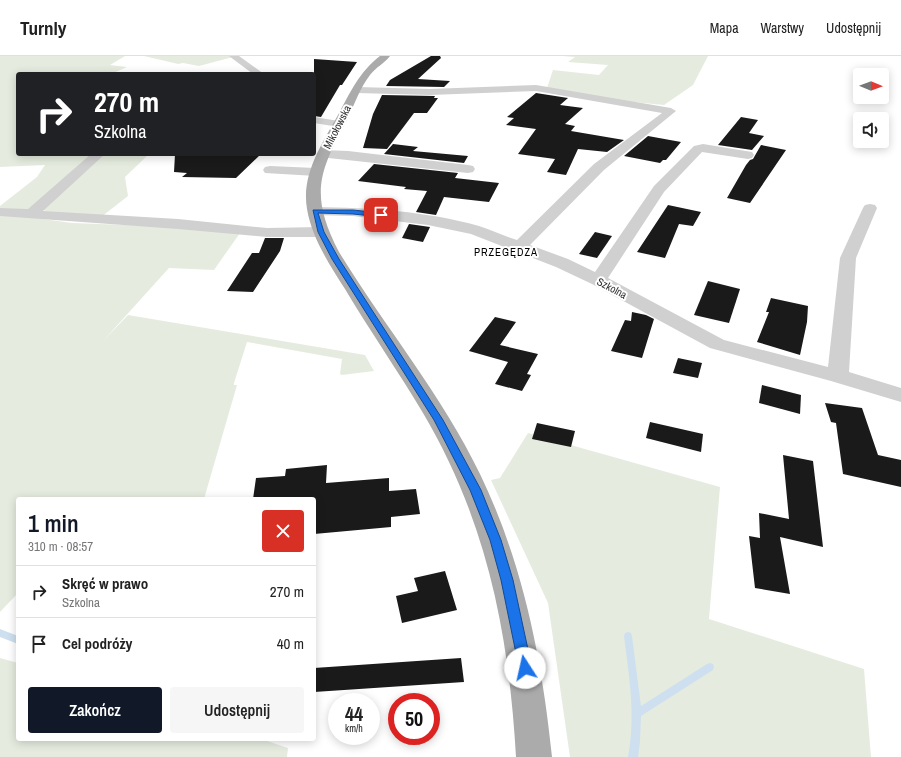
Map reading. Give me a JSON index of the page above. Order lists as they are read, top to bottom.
{
  "streets": {
    "main road": ["Mikołowska"],
    "street": ["Szkolna"]
  },
  "crossings": [
    ["Mikołowska", "Szkolna"]
  ],
  "districts": ["PRZEGĘDZA"],
  "north": "right",
  "page": {
    "header": "Turnly",
    "nav": ["Mapa", "Warstwy", "Udostępnij"],
    "turn": ["270 m", "Szkolna"],
    "heading": ["1 min", "310 m · 08:57"],
    "list": [
      {
        "name": "Skręć w prawo",
        "note": "Szkolna",
        "value": "270 m"
      },
      {
        "name": "Cel podróży",
        "value": "40 m"
      }
    ],
    "buttons": ["Zakończ", "Udostępnij"],
    "speed": "44 km/h",
    "limit": "50"
  }
}
